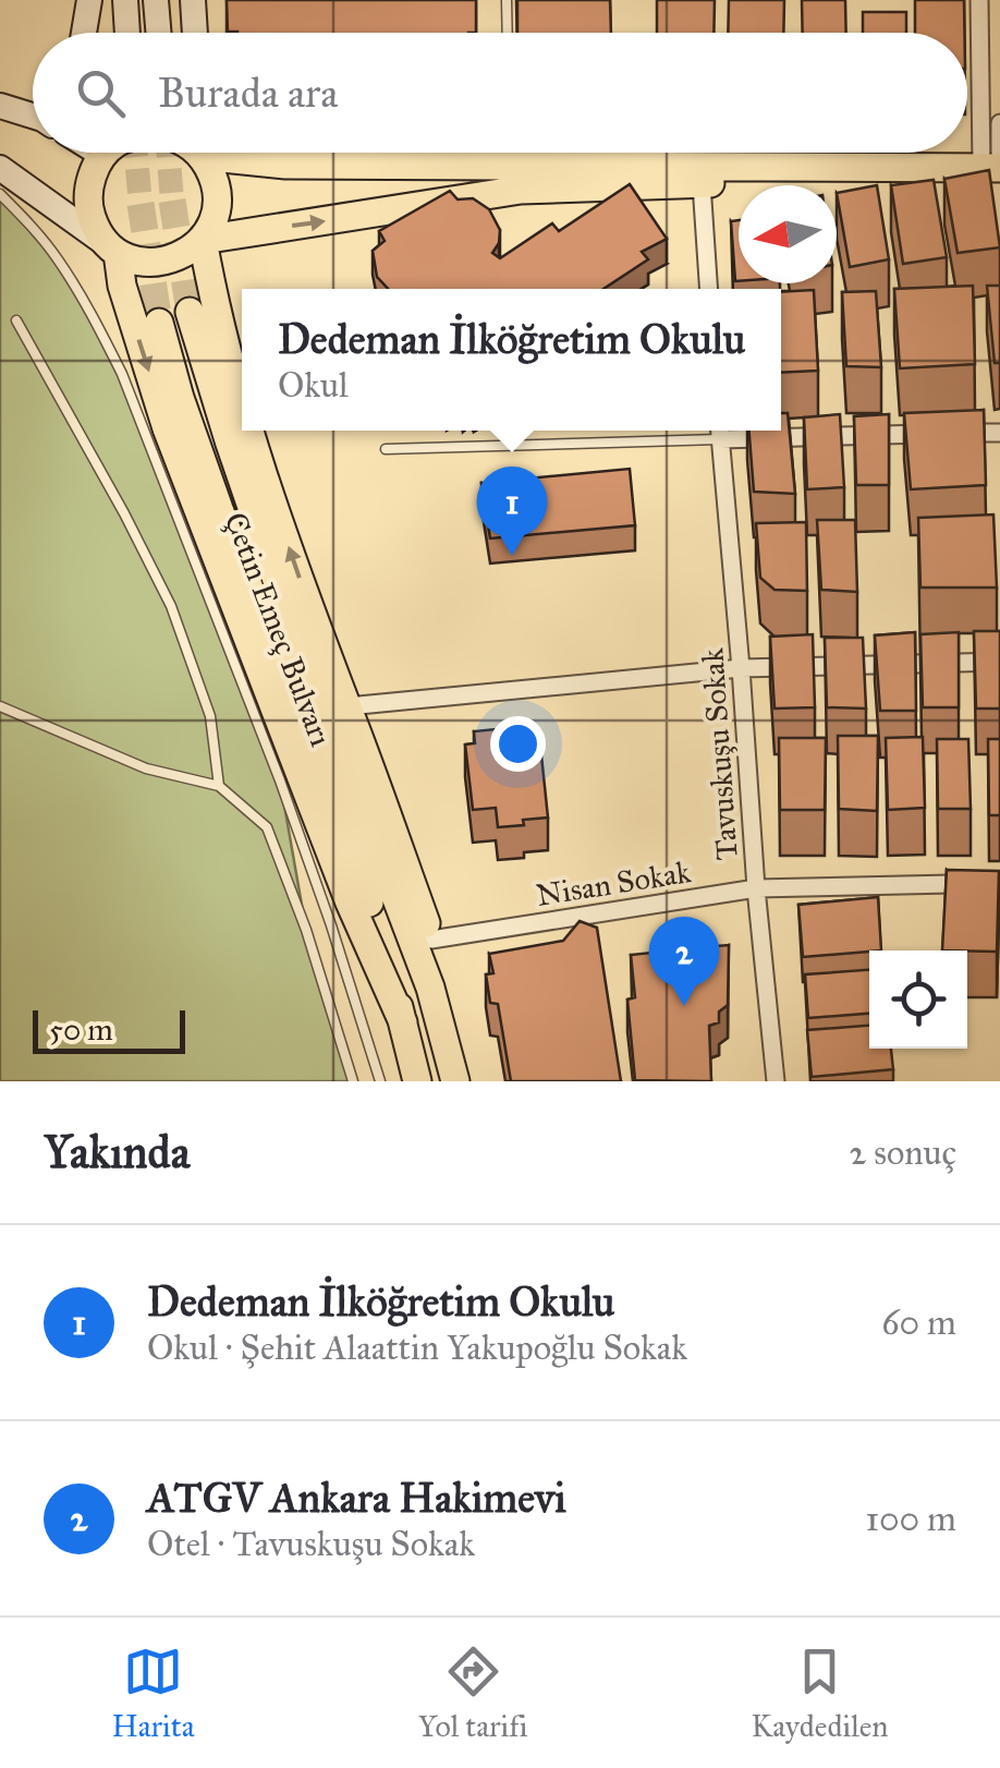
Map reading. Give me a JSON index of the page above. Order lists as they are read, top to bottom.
{
  "streets": {
    "main road": ["Çetin Emeç Bulvarı"],
    "street": ["Tavuskuşu Sokak", "Nisan Sokak"]
  },
  "crossings": [
    ["Çetin Emeç Bulvarı", "Nisan Sokak"],
    ["Tavuskuşu Sokak", "Nisan Sokak"]
  ],
  "scale_bar": "50 m",
  "north": "left",
  "page": {
    "search": "Burada ara",
    "popup": ["Dedeman İlköğretim Okulu", "Okul"],
    "pins": ["1", "2"],
    "scale": "50 m",
    "heading": ["Yakında", "2 sonuç"],
    "list": [
      {
        "mark": "1",
        "name": "Dedeman İlköğretim Okulu",
        "note": "Okul · Şehit Alaattin Yakupoğlu Sokak",
        "value": "60 m"
      },
      {
        "mark": "2",
        "name": "ATGV Ankara Hakimevi",
        "note": "Otel · Tavuskuşu Sokak",
        "value": "100 m"
      }
    ],
    "nav": ["Harita", "Yol tarifi", "Kaydedilen"]
  }
}
